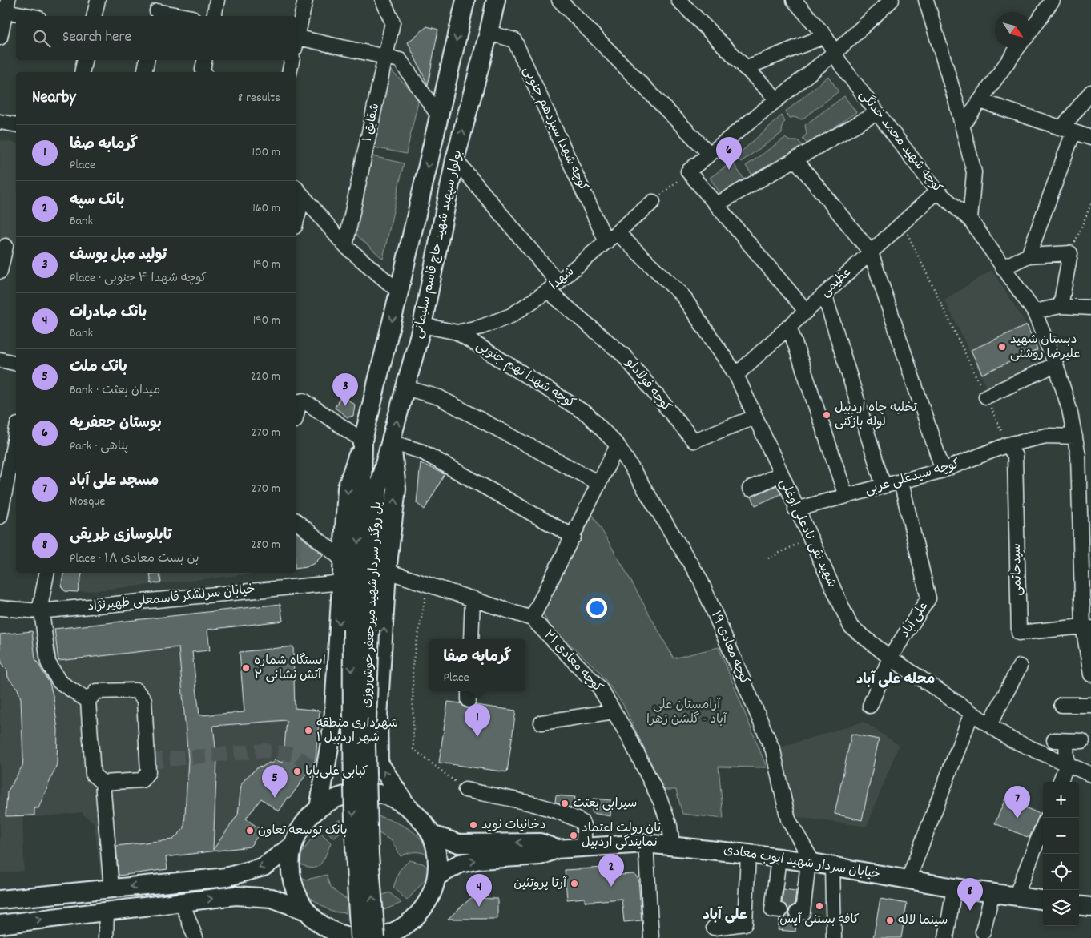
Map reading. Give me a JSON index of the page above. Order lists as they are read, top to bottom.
{
  "streets": {
    "main road": ["بولوار سپهبد شهید حاج قاسم سلیمانی", "پل روگذر سردار شهید میرجعفر خوش‌روزی", "خیابان سردار شهید ایوب معادی"],
    "street": [
      "شقایق ۱",
      "کوچه شهدا سیزدهم جنوبی",
      "کوچه شهید محمد خدنگی",
      "شهدا",
      "عظیمی",
      "کوچه شهدا نهم جنوبی",
      "کوچه فولادلو",
      "کوچه سیدعلی عربی",
      "شهید نقی نادعلی اوغلی",
      "سیدحاتمی",
      "خیابان سرلشکر قاسمعلی ظهیرنژاد",
      "علی آباد",
      "کوچه معادی ۱۹",
      "کوچه معادی ۲۱"
    ]
  },
  "crossings": [
    ["کوچه شهدا سیزدهم جنوبی", "بولوار سپهبد شهید حاج قاسم سلیمانی"],
    ["کوچه شهدا سیزدهم جنوبی", "شهدا"],
    ["کوچه شهدا سیزدهم جنوبی", "شهید نقی نادعلی اوغلی"],
    ["کوچه شهید محمد خدنگی", "عظیمی"],
    ["کوچه شهید محمد خدنگی", "کوچه سیدعلی عربی"],
    ["کوچه شهید محمد خدنگی", "سیدحاتمی"],
    ["بولوار سپهبد شهید حاج قاسم سلیمانی", "کوچه شهدا نهم جنوبی"],
    ["بولوار سپهبد شهید حاج قاسم سلیمانی", "پل روگذر سردار شهید میرجعفر خوش‌روزی"],
    ["شهدا", "کوچه شهدا نهم جنوبی"],
    ["شهدا", "کوچه فولادلو"],
    ["شهدا", "شهید نقی نادعلی اوغلی"],
    ["عظیمی", "شهید نقی نادعلی اوغلی"],
    ["کوچه شهدا نهم جنوبی", "کوچه معادی ۱۹"],
    ["کوچه فولادلو", "شهید نقی نادعلی اوغلی"],
    ["کوچه سیدعلی عربی", "شهید نقی نادعلی اوغلی"],
    ["کوچه سیدعلی عربی", "سیدحاتمی"],
    ["کوچه سیدعلی عربی", "علی آباد"],
    ["شهید نقی نادعلی اوغلی", "علی آباد"],
    ["کوچه معادی ۱۹", "خیابان سردار شهید ایوب معادی"],
    ["کوچه معادی ۲۱", "خیابان سردار شهید ایوب معادی"]
  ],
  "districts": ["محله علی آباد", "علی آباد"],
  "parks": ["آرامستان علی آباد - گلشن زهرا"],
  "places": [
    "دبستان شهید علیرضا روشنی",
    "تخلیه چاه اردبیل لوله بازکنی",
    "ایستگاه شماره ۲ آتش نشانی",
    "شهرداری منطقه ۱ شهر اردبیل",
    "کبابی علی‌بابا",
    "سیرابی بعثت",
    "دخانیات نوید",
    "بانک توسعه تعاون",
    "نان رولت اعتماد نمایندگی اردبیل",
    "آرتا پروتئین",
    "کافه بستنی آیس",
    "سینما لاله"
  ],
  "north": "bottom right",
  "page": {
    "search": "Search here",
    "heading": ["Nearby", "8 results"],
    "list": [
      {
        "mark": "1",
        "name": "گرمابه صفا",
        "note": "Place",
        "value": "100 m"
      },
      {
        "mark": "2",
        "name": "بانک سپه",
        "note": "Bank",
        "value": "160 m"
      },
      {
        "mark": "3",
        "name": "تولید مبل یوسف",
        "note": "Place · کوچه شهدا ۴ جنوبی",
        "value": "190 m"
      },
      {
        "mark": "4",
        "name": "بانک صادرات",
        "note": "Bank",
        "value": "190 m"
      },
      {
        "mark": "5",
        "name": "بانک ملت",
        "note": "Bank · میدان بعثت",
        "value": "220 m"
      },
      {
        "mark": "6",
        "name": "بوستان جعفریه",
        "note": "Park · پناهی",
        "value": "270 m"
      },
      {
        "mark": "7",
        "name": "مسجد علی آباد",
        "note": "Mosque",
        "value": "270 m"
      },
      {
        "mark": "8",
        "name": "تابلوسازی طریقی",
        "note": "Place · بن بست معادی ۱۸",
        "value": "280 m"
      }
    ],
    "pins": [
      "6",
      "3",
      "1",
      "5",
      "7",
      "2",
      "4",
      "8"
    ],
    "popup": ["گرمابه صفا", "Place"],
    "map_buttons": ["+", "−"]
  }
}
